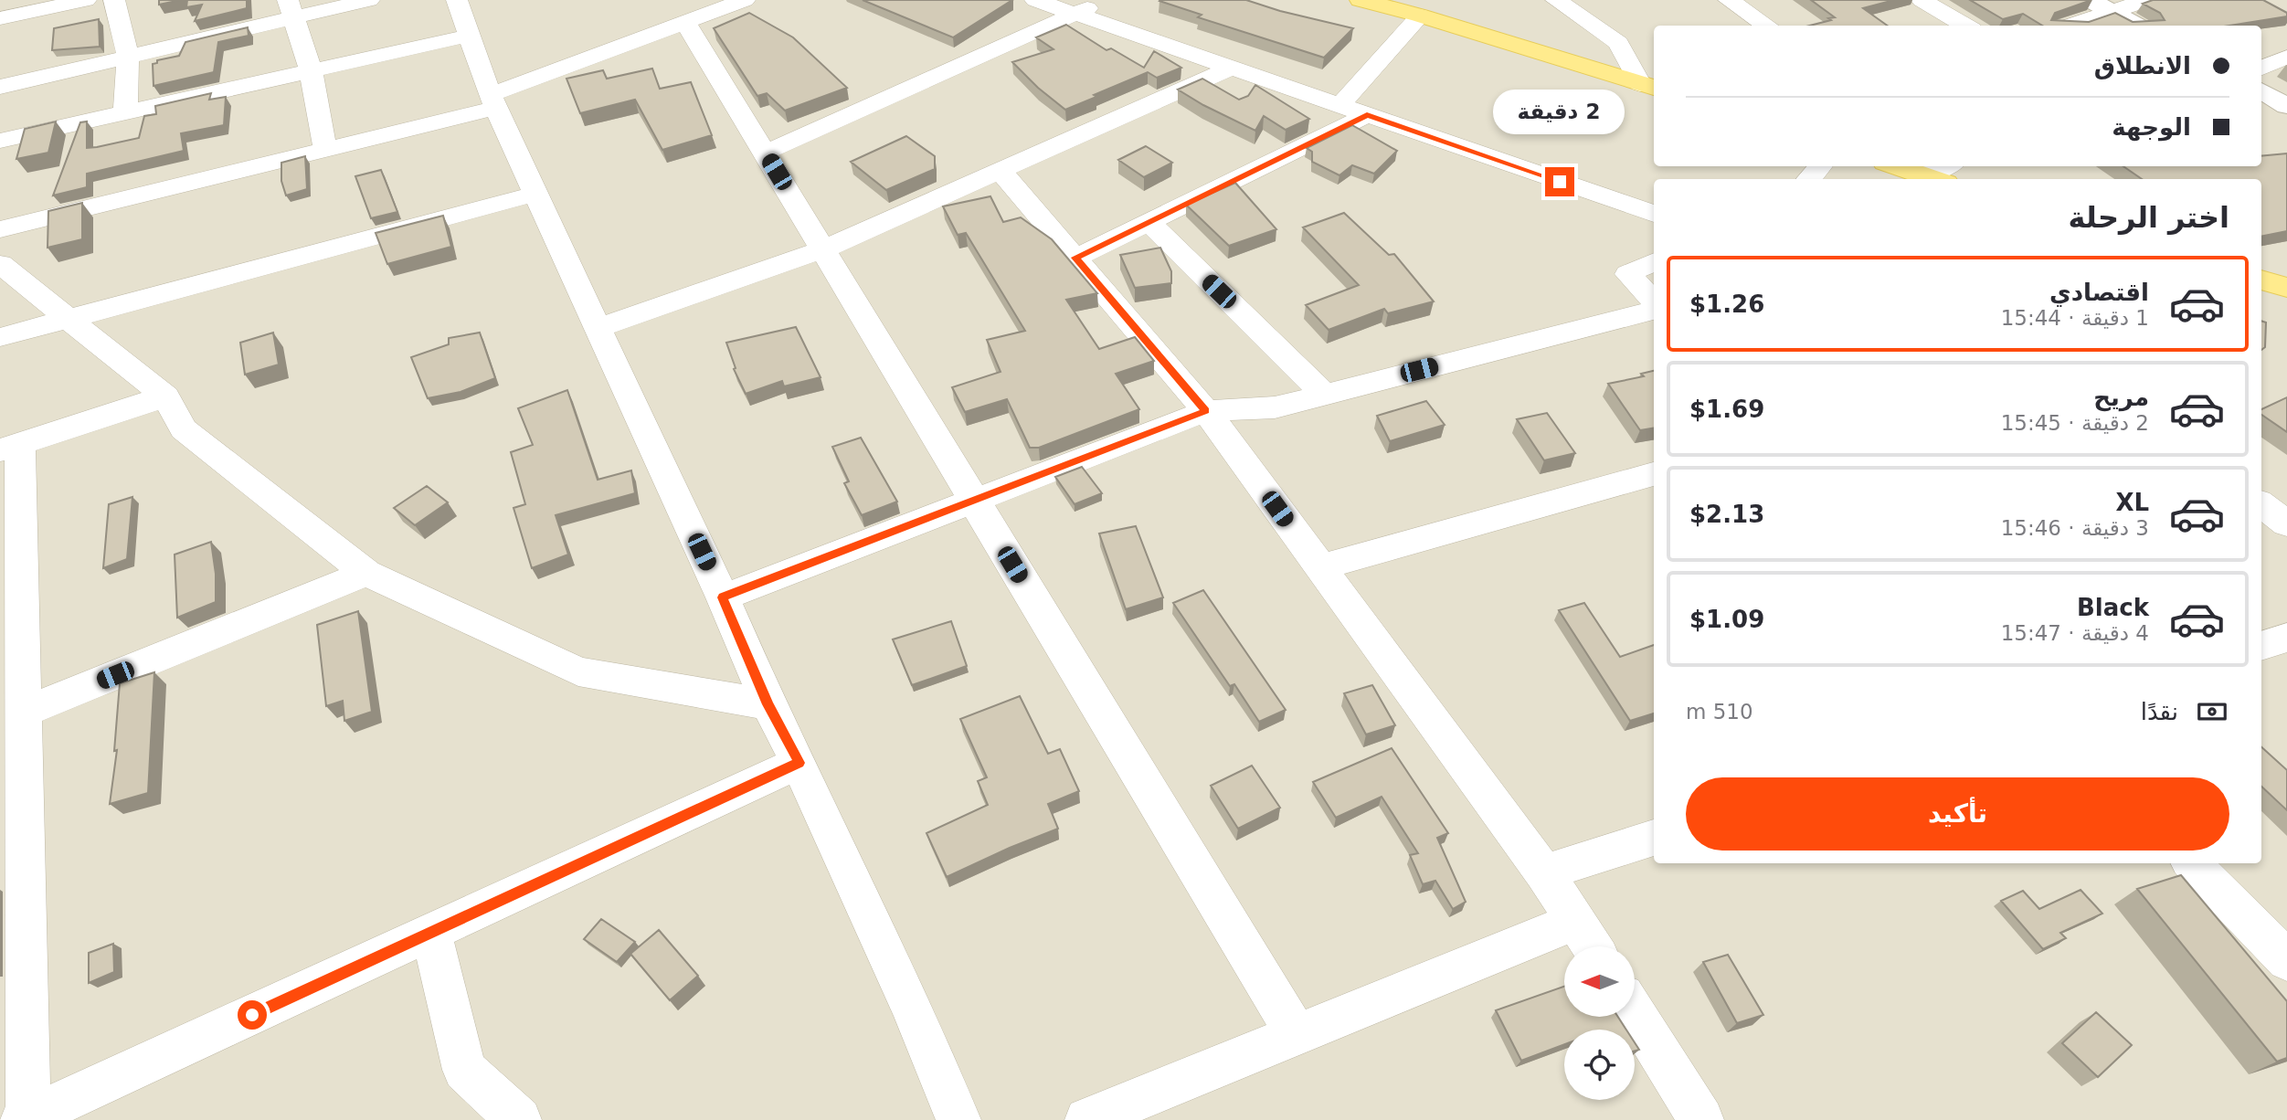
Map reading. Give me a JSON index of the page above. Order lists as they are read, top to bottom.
{
  "north": "left",
  "page": {
    "banner": ["الانطلاق", "الوجهة"],
    "bubble": "2 دقيقة",
    "heading": "اختر الرحلة",
    "list": [
      {
        "name": "اقتصادي",
        "note": "1 دقيقة · 15:44",
        "value": "$1.26"
      },
      {
        "name": "مريح",
        "note": "2 دقيقة · 15:45",
        "value": "$1.69"
      },
      {
        "name": "XL",
        "note": "3 دقيقة · 15:46",
        "value": "$2.13"
      },
      {
        "name": "Black",
        "note": "4 دقيقة · 15:47",
        "value": "$1.09"
      }
    ],
    "pay": ["نقدًا", "510 m"],
    "buttons": "تأكيد"
  }
}
